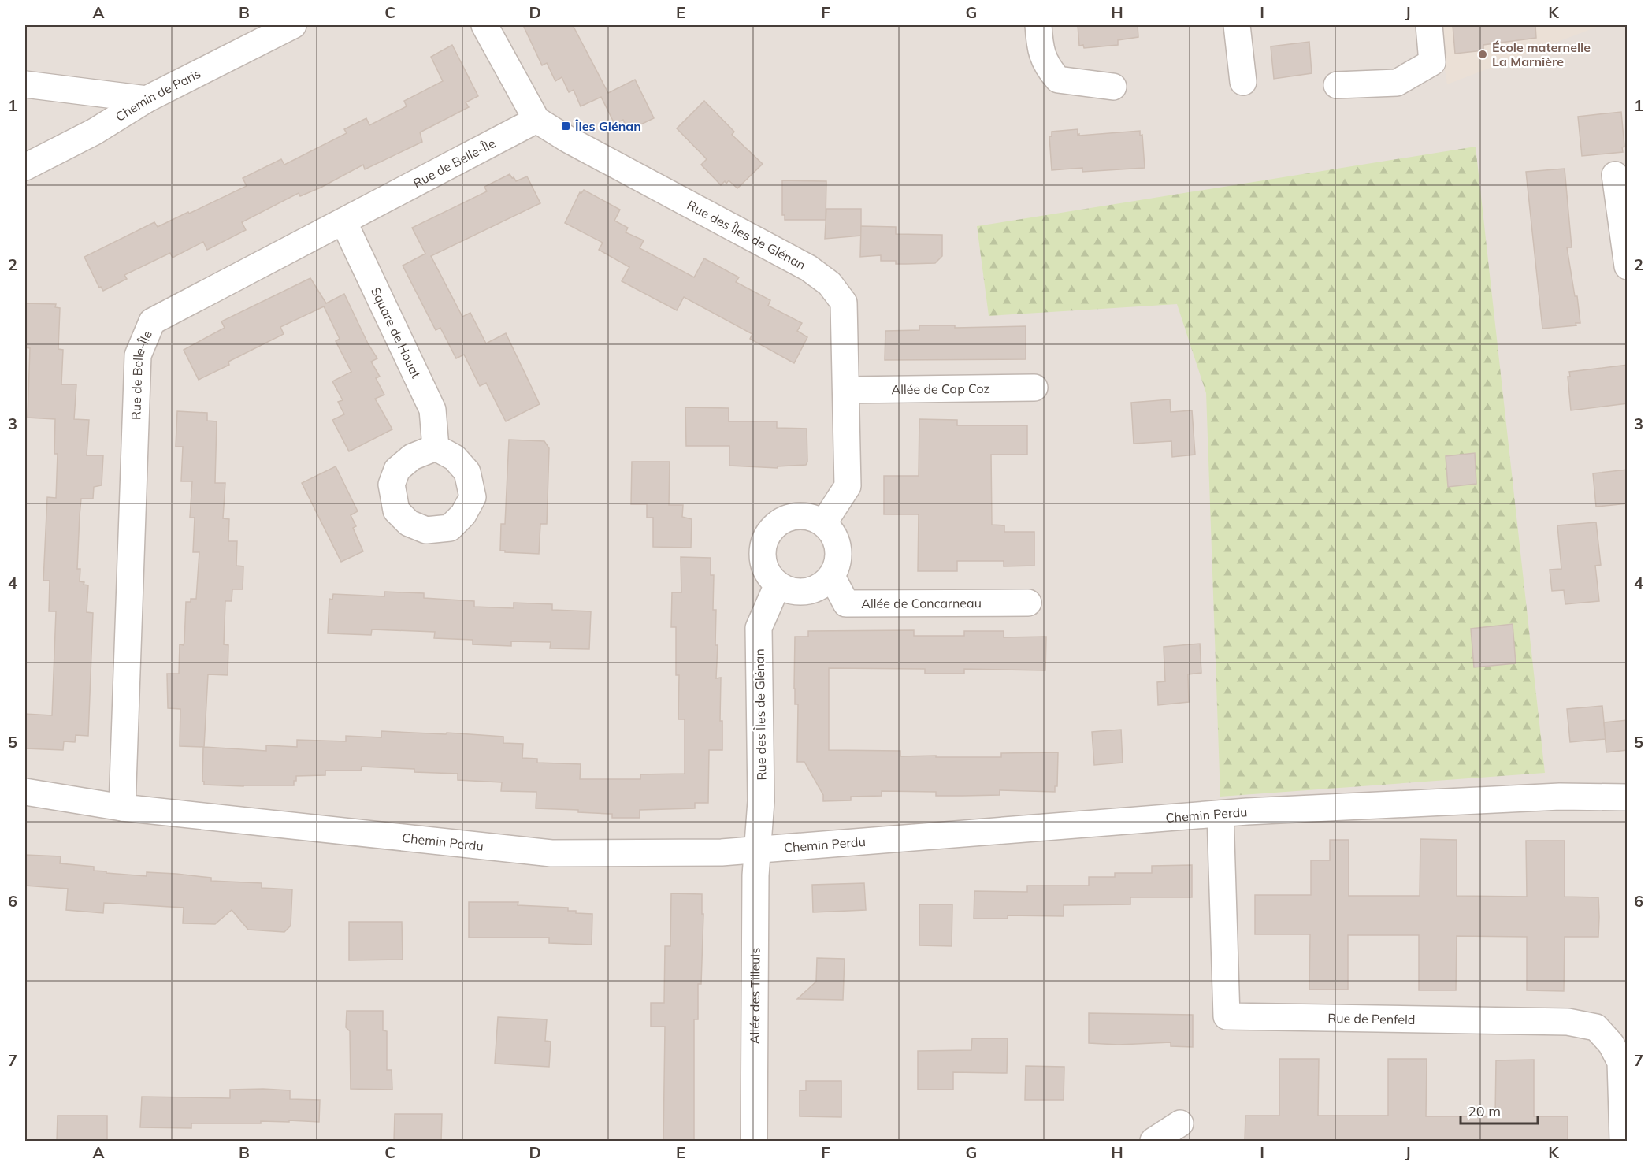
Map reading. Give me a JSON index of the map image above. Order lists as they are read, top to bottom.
{
  "streets": {
    "street": [
      "Chemin de Paris",
      "Rue de Belle-Île",
      "Rue des Îles de Glénan",
      "Square de Houat",
      "Allée de Cap Coz",
      "Allée de Concarneau",
      "Chemin Perdu",
      "Allée des Tilleuls",
      "Rue de Penfeld"
    ]
  },
  "crossings": [
    ["Rue de Belle-Île", "Rue des Îles de Glénan"],
    ["Rue de Belle-Île", "Square de Houat"],
    ["Rue de Belle-Île", "Chemin Perdu"],
    ["Rue des Îles de Glénan", "Allée de Cap Coz"],
    ["Rue des Îles de Glénan", "Allée de Concarneau"],
    ["Rue des Îles de Glénan", "Chemin Perdu"],
    ["Rue des Îles de Glénan", "Allée des Tilleuls"],
    ["Chemin Perdu", "Allée des Tilleuls"],
    ["Chemin Perdu", "Rue de Penfeld"]
  ],
  "places": {
    "other": ["École maternelle La Marnière"],
    "transit": ["Îles Glénan"]
  },
  "scale_bar": "20 m",
  "grid": {
    "columns": [
      "A",
      "B",
      "C",
      "D",
      "E",
      "F",
      "G",
      "H",
      "I",
      "J",
      "K"
    ],
    "rows": [
      "1",
      "2",
      "3",
      "4",
      "5",
      "6",
      "7"
    ]
  }
}
